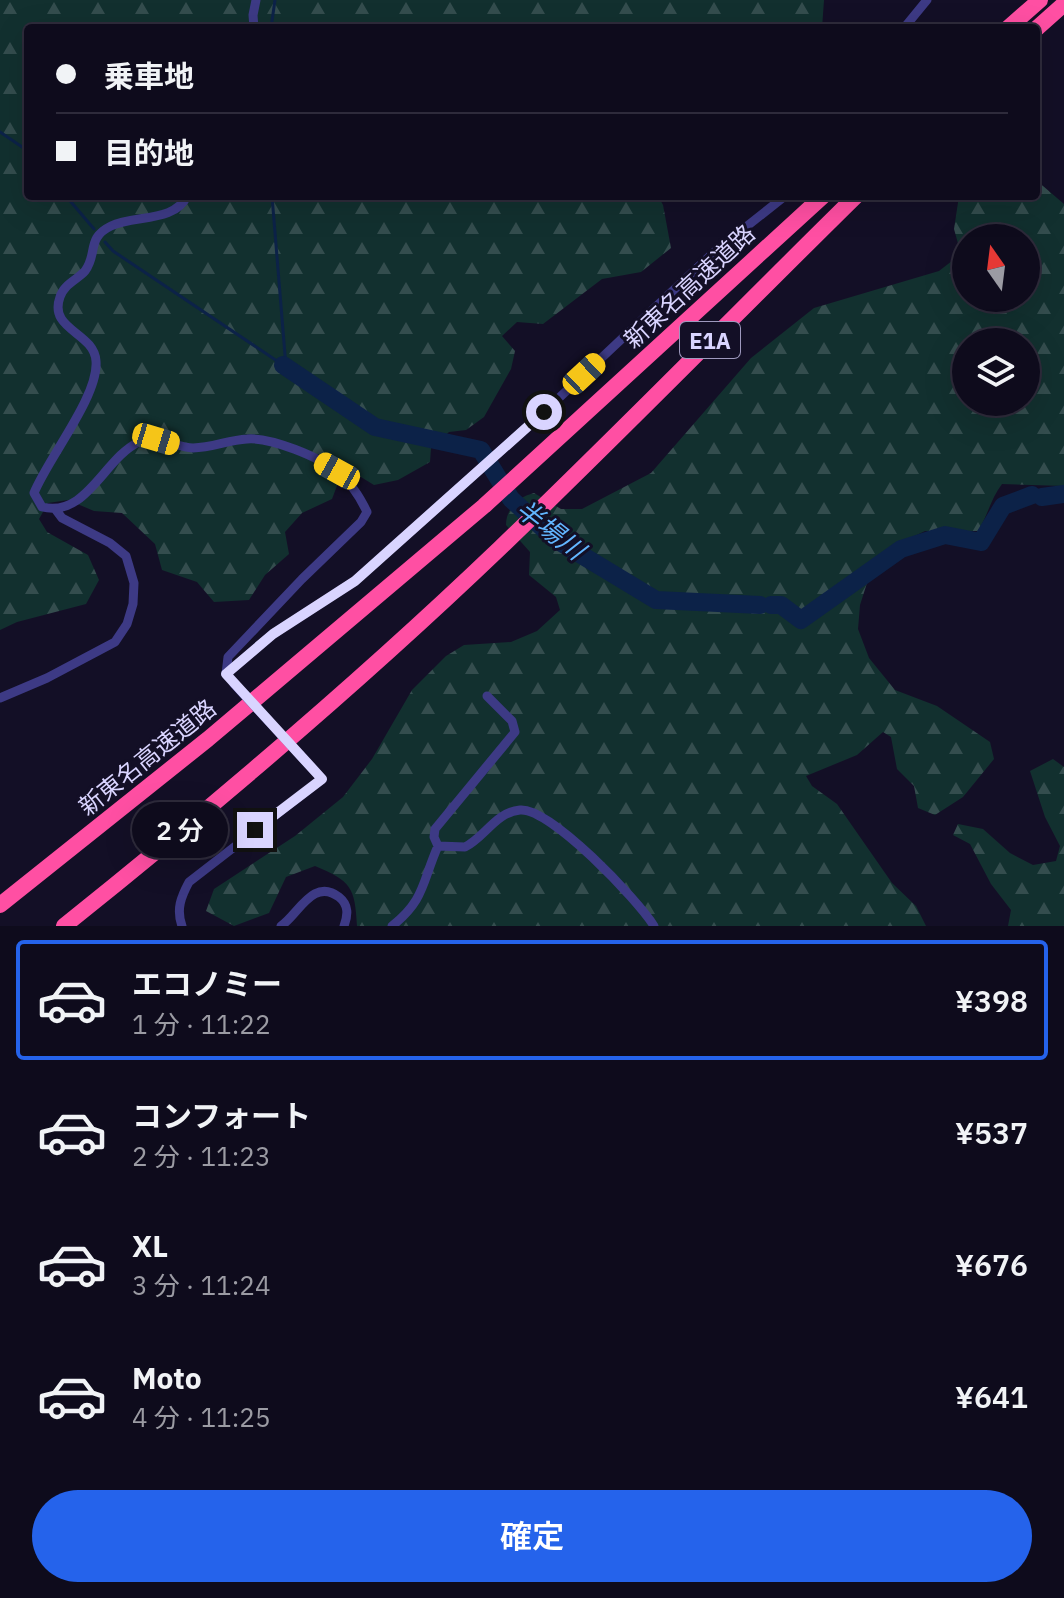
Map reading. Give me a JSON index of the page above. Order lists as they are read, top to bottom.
{
  "streets": {
    "highway": ["新東名高速道路", "E1A"]
  },
  "water": ["半場川"],
  "north": "top",
  "page": {
    "banner": ["乗車地", "目的地"],
    "bubble": "2 分",
    "list": [
      {
        "name": "エコノミー",
        "note": "1 分 · 11:22",
        "value": "¥398"
      },
      {
        "name": "コンフォート",
        "note": "2 分 · 11:23",
        "value": "¥537"
      },
      {
        "name": "XL",
        "note": "3 分 · 11:24",
        "value": "¥676"
      },
      {
        "name": "Moto",
        "note": "4 分 · 11:25",
        "value": "¥641"
      }
    ],
    "buttons": "確定"
  }
}
